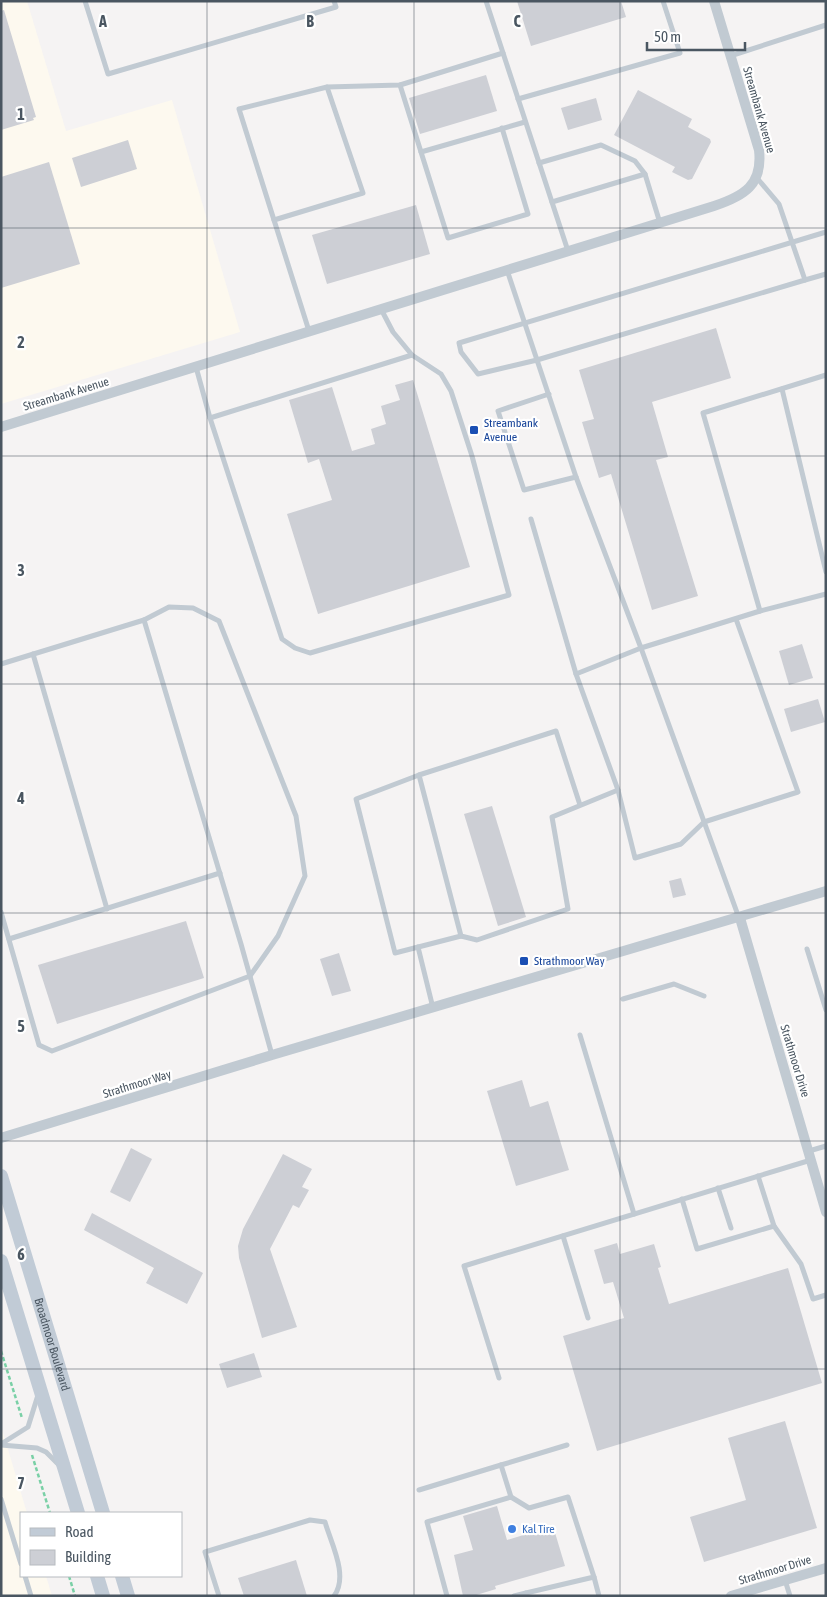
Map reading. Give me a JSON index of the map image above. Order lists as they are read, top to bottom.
{
  "streets": {
    "main road": ["Broadmoor Boulevard"],
    "street": ["Streambank Avenue", "Strathmoor Drive", "Strathmoor Way"]
  },
  "crossings": [
    ["Strathmoor Drive", "Strathmoor Way"]
  ],
  "places": {
    "transit": ["Streambank Avenue", "Strathmoor Way"],
    "other": ["Kal Tire"]
  },
  "legend": ["Road", "Building"],
  "scale_bar": "50 m",
  "grid": {
    "columns": ["A", "B", "C"],
    "rows": [
      "1",
      "2",
      "3",
      "4",
      "5",
      "6",
      "7"
    ]
  }
}
